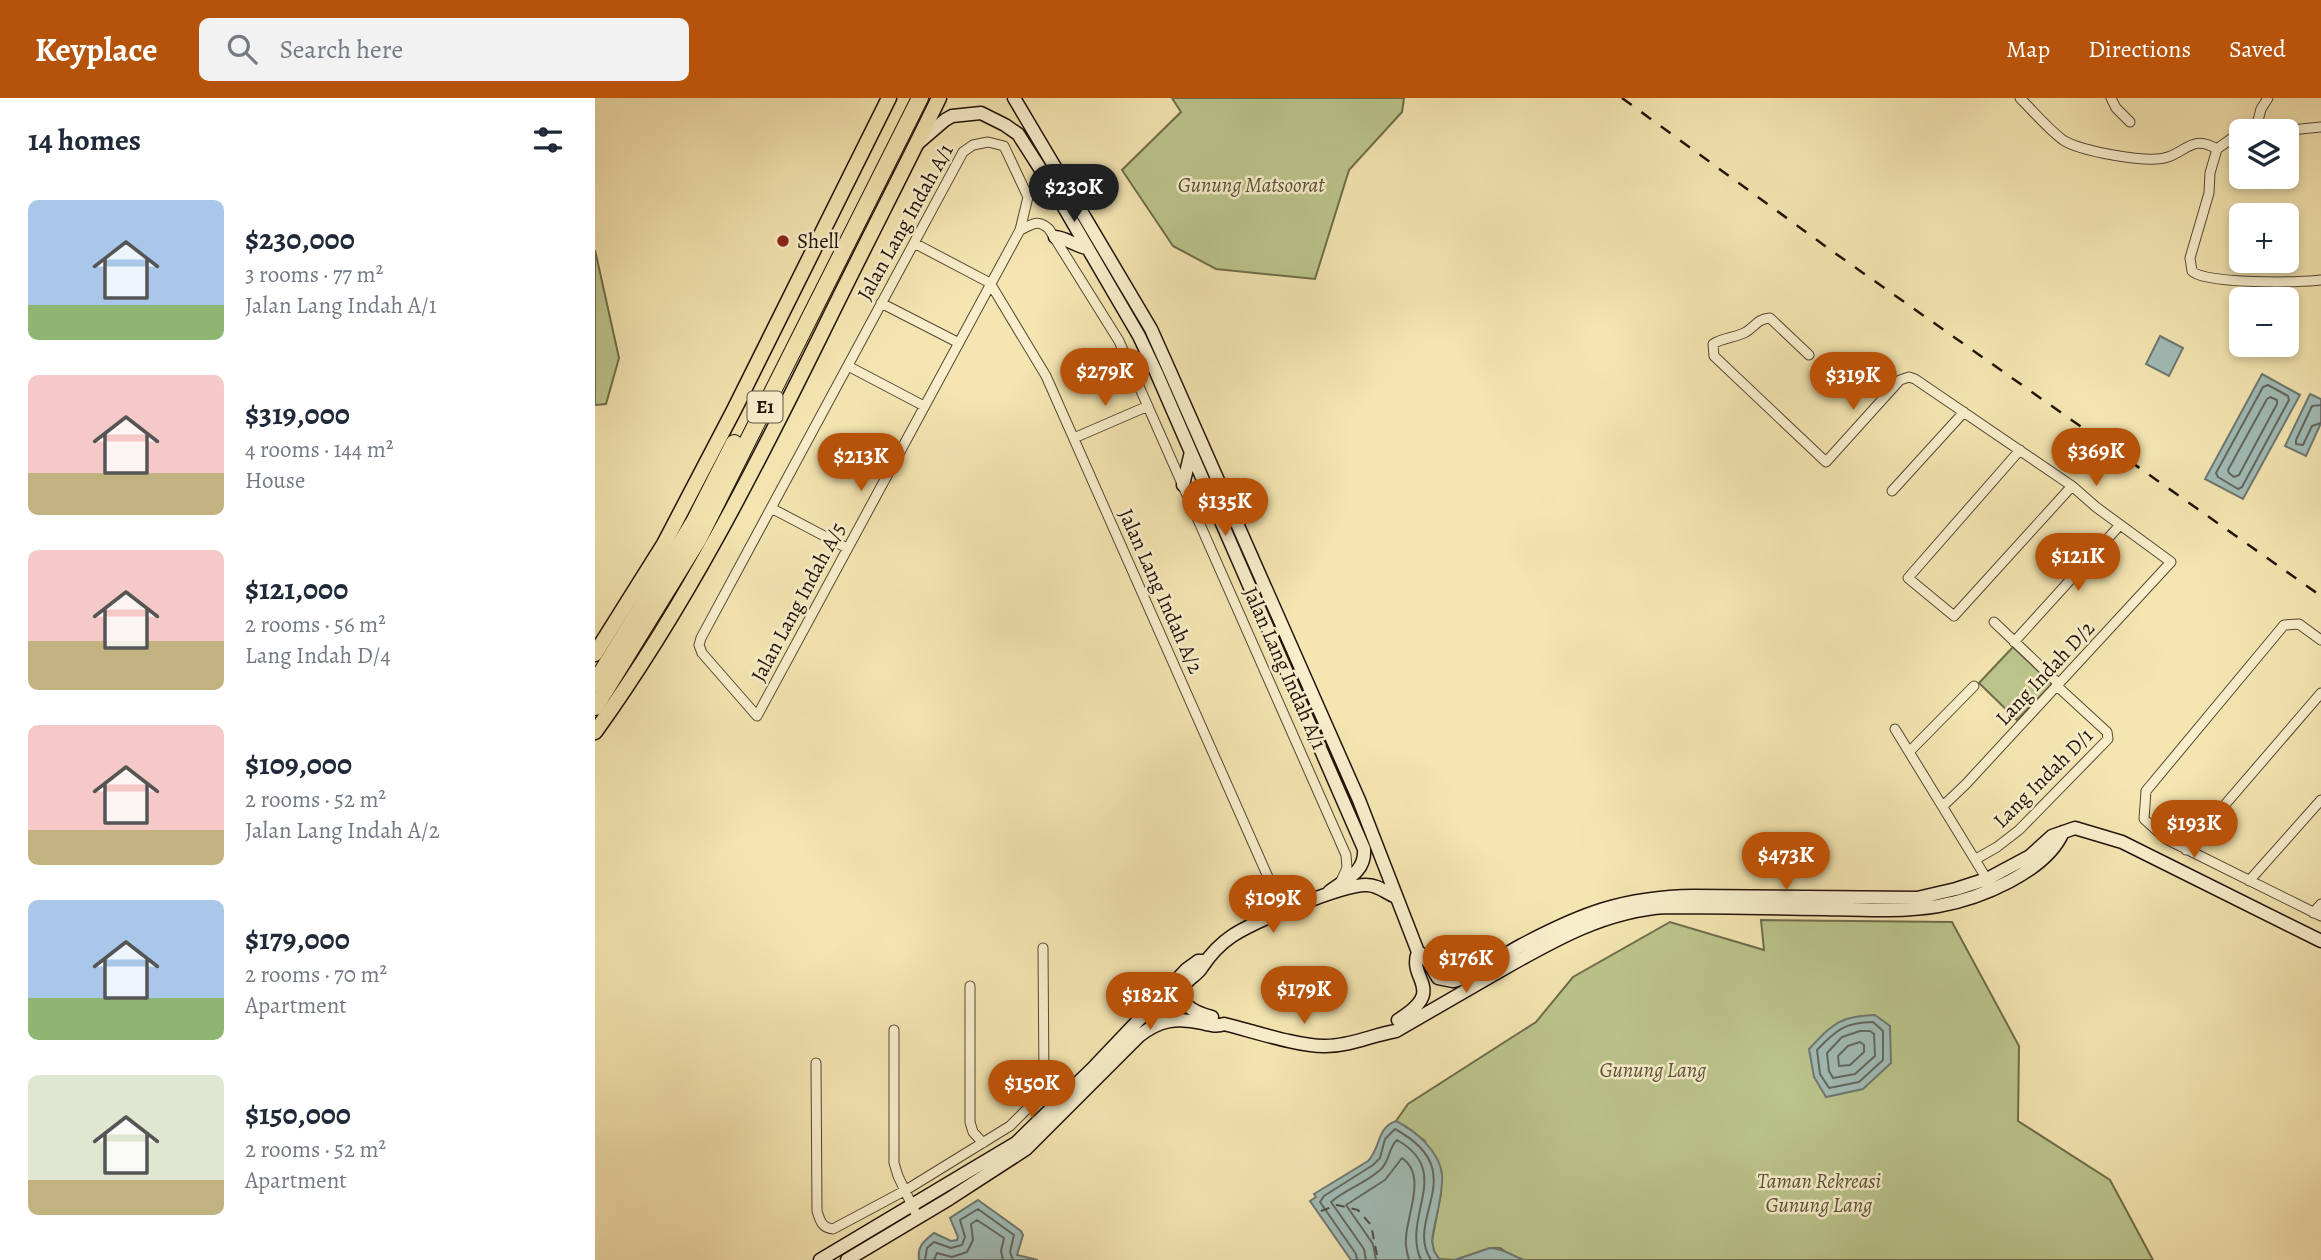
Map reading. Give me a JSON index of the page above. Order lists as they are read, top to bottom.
{
  "streets": {
    "highway": ["E1"],
    "street": [
      "Jalan Lang Indah A/1",
      "Jalan Lang Indah A/2",
      "Jalan Lang Indah A/5",
      "Lang Indah D/2",
      "Lang Indah D/1"
    ]
  },
  "crossings": [
    ["Jalan Lang Indah A/1", "Jalan Lang Indah A/5"],
    ["Jalan Lang Indah A/2", "Jalan Lang Indah A/5"],
    ["Lang Indah D/2", "Lang Indah D/1"]
  ],
  "parks": ["Gunung Matsoorat", "Gunung Lang", "Taman Rekreasi Gunung Lang"],
  "places": ["Shell"],
  "page": {
    "header": "Keyplace",
    "search": "Search here",
    "nav": ["Map", "Directions", "Saved"],
    "heading": "14 homes",
    "map_buttons": ["+", "−"],
    "price": [
      "$230K",
      "$279K",
      "$319K",
      "$369K",
      "$213K",
      "$135K",
      "$121K",
      "$193K",
      "$473K",
      "$109K",
      "$176K",
      "$179K",
      "$182K",
      "$150K"
    ],
    "list": [
      {
        "name": "$230,000",
        "note": "3 rooms · 77 m² · Jalan Lang Indah A/1"
      },
      {
        "name": "$319,000",
        "note": "4 rooms · 144 m² · House"
      },
      {
        "name": "$121,000",
        "note": "2 rooms · 56 m² · Lang Indah D/4"
      },
      {
        "name": "$109,000",
        "note": "2 rooms · 52 m² · Jalan Lang Indah A/2"
      },
      {
        "name": "$179,000",
        "note": "2 rooms · 70 m² · Apartment"
      },
      {
        "name": "$150,000",
        "note": "2 rooms · 52 m² · Apartment"
      }
    ]
  }
}
